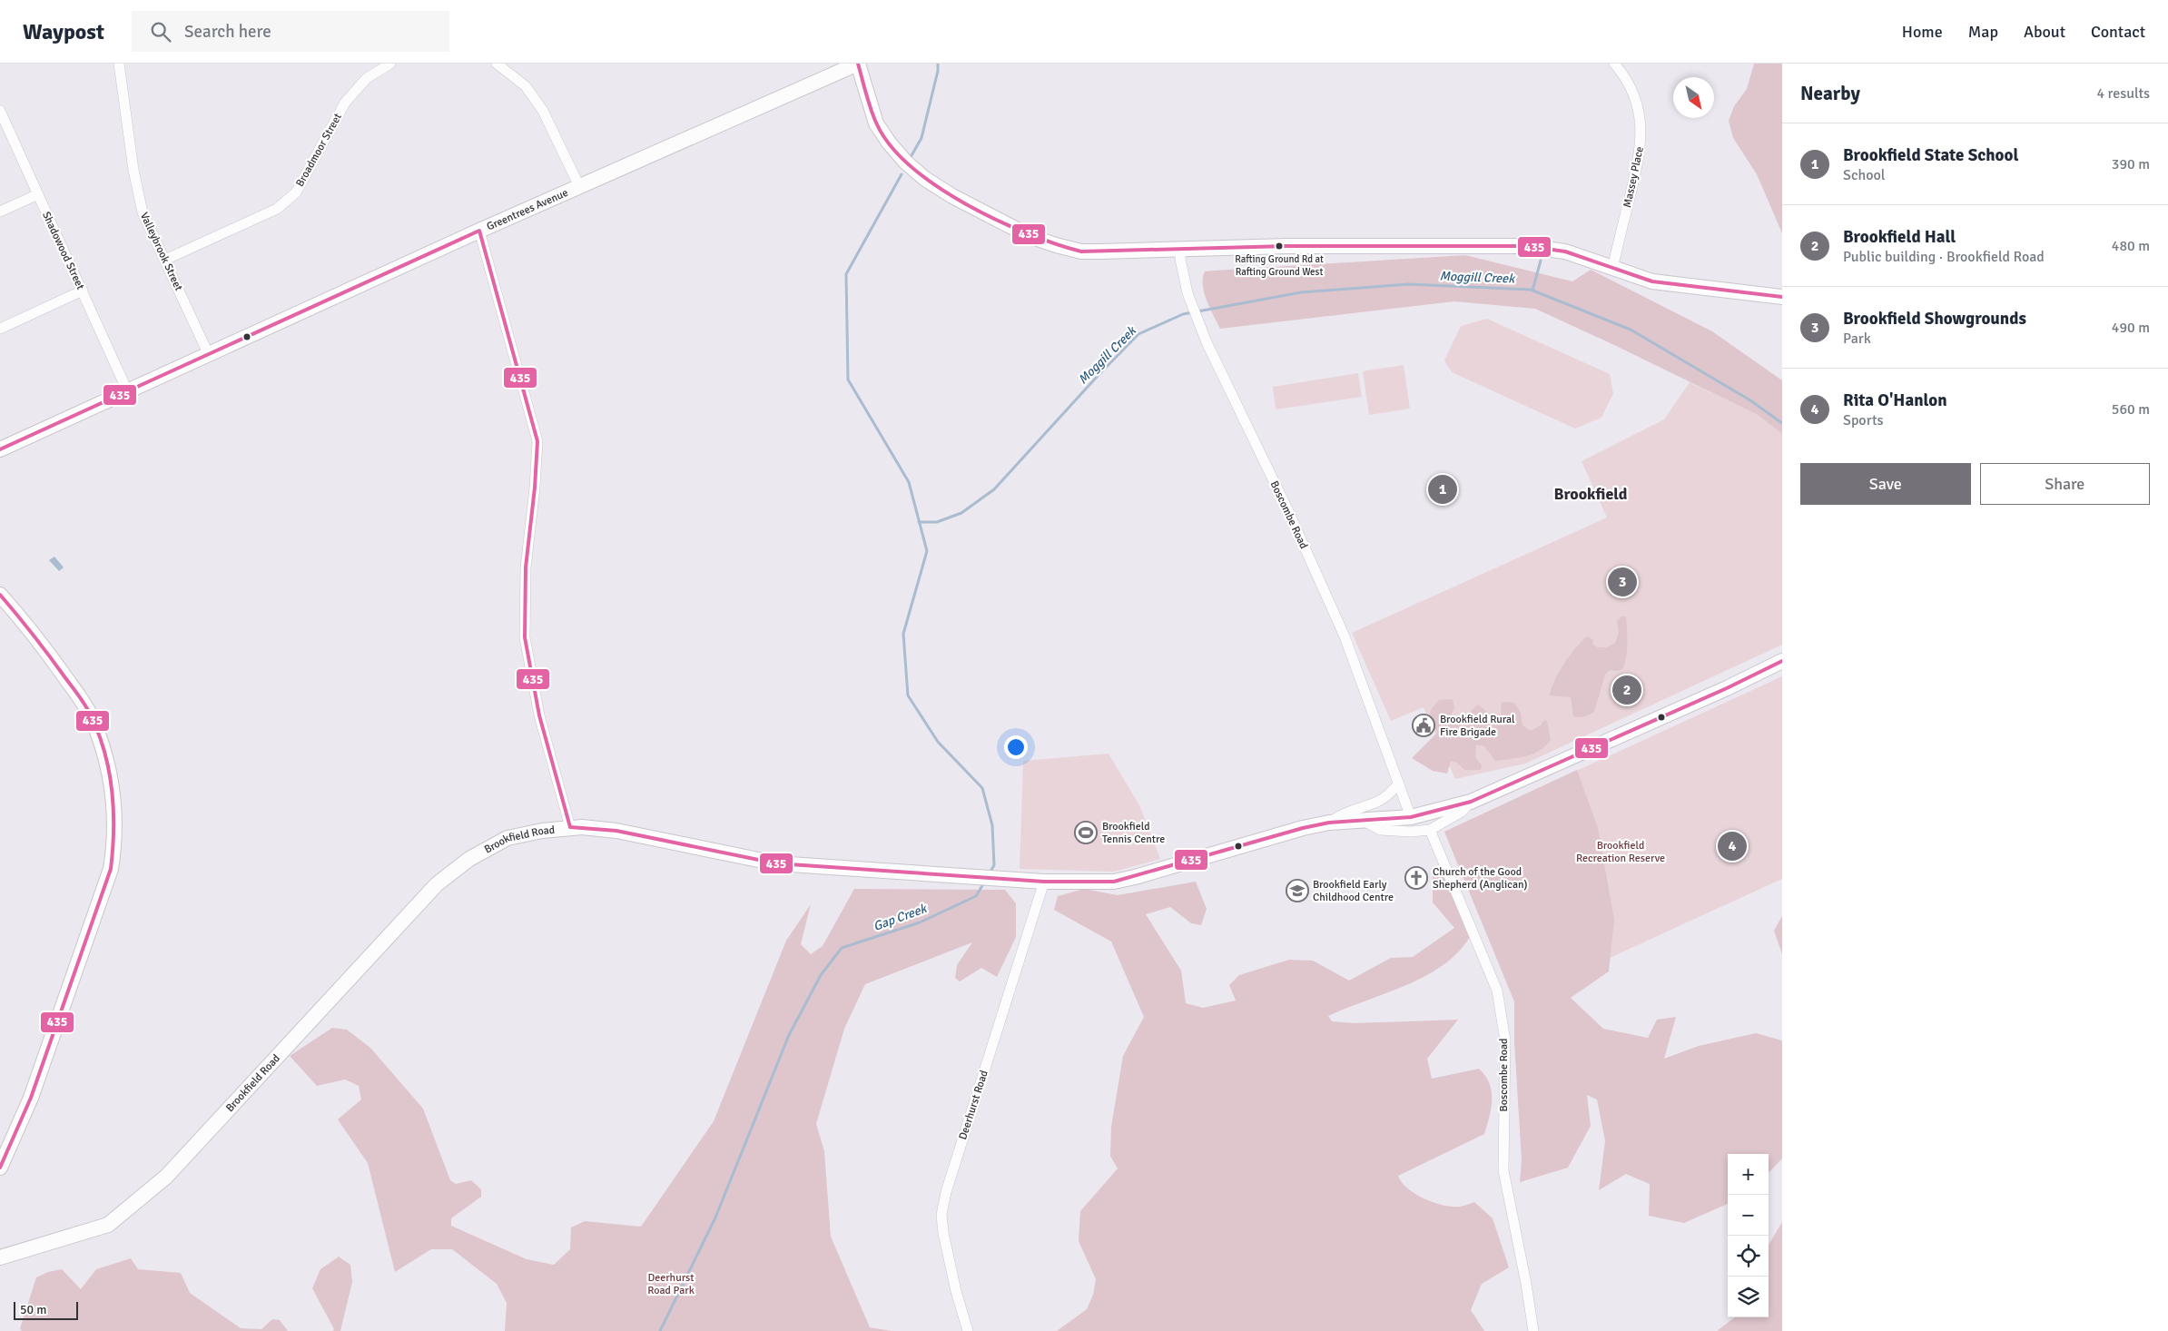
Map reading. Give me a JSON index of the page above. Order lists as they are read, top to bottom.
{
  "streets": {
    "main road": ["Greentrees Avenue", "Brookfield Road"],
    "street": [
      "Broadmoor Street",
      "Massey Place",
      "Shadowood Street",
      "Valleybrook Street",
      "Boscombe Road",
      "Deerhurst Road"
    ]
  },
  "crossings": [
    ["Broadmoor Street", "Valleybrook Street"],
    ["Greentrees Avenue", "Shadowood Street"],
    ["Greentrees Avenue", "Valleybrook Street"],
    ["Boscombe Road", "Brookfield Road"],
    ["Brookfield Road", "Deerhurst Road"]
  ],
  "districts": ["Brookfield"],
  "water": ["Moggill Creek", "Gap Creek"],
  "parks": ["Brookfield Recreation Reserve", "Deerhurst Road Park"],
  "places": {
    "other": ["Rafting Ground Rd at Rafting Ground West"],
    "public building": ["Brookfield Rural Fire Brigade"],
    "sports": ["Brookfield Tennis Centre"],
    "church": ["Church of the Good Shepherd (Anglican)"],
    "school or university": ["Brookfield Early Childhood Centre"]
  },
  "lines": ["transit line 435"],
  "scale_bar": "50 m",
  "north": "bottom right",
  "page": {
    "header": "Waypost",
    "search": "Search here",
    "nav": [
      "Home",
      "Map",
      "About",
      "Contact"
    ],
    "heading": ["Nearby", "4 results"],
    "list": [
      {
        "mark": "1",
        "name": "Brookfield State School",
        "note": "School",
        "value": "390 m"
      },
      {
        "mark": "2",
        "name": "Brookfield Hall",
        "note": "Public building · Brookfield Road",
        "value": "480 m"
      },
      {
        "mark": "3",
        "name": "Brookfield Showgrounds",
        "note": "Park",
        "value": "490 m"
      },
      {
        "mark": "4",
        "name": "Rita O'Hanlon",
        "note": "Sports",
        "value": "560 m"
      }
    ],
    "buttons": ["Save", "Share"],
    "pins": [
      "1",
      "3",
      "2",
      "4"
    ],
    "map_buttons": ["+", "−"],
    "scale": "50 m"
  }
}
